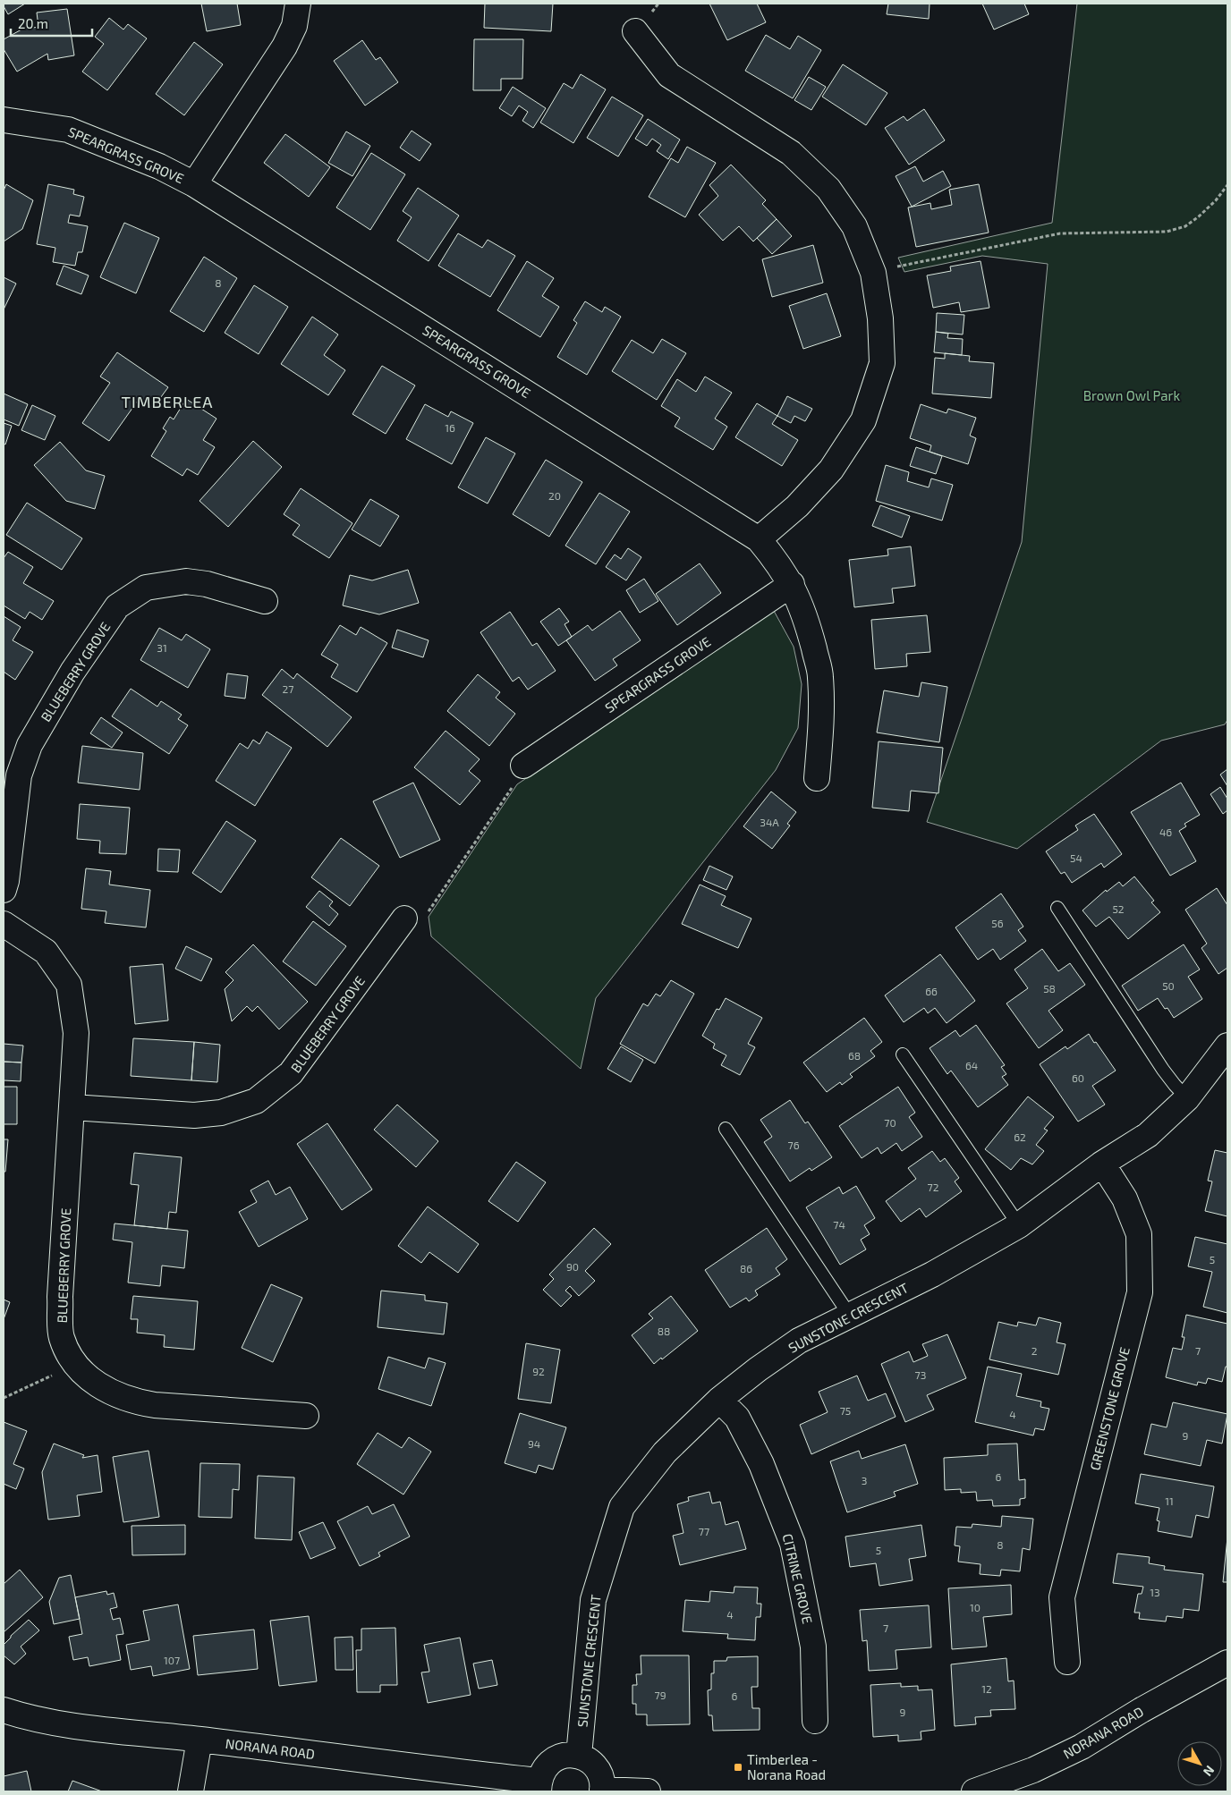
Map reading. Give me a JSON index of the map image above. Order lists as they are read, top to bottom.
{
  "streets": {
    "street": [
      "SPEARGRASS GROVE",
      "BLUEBERRY GROVE",
      "SUNSTONE CRESCENT",
      "GREENSTONE GROVE",
      "CITRINE GROVE",
      "NORANA ROAD"
    ]
  },
  "crossings": [
    ["SUNSTONE CRESCENT", "GREENSTONE GROVE"],
    ["SUNSTONE CRESCENT", "CITRINE GROVE"]
  ],
  "districts": ["TIMBERLEA"],
  "parks": ["Brown Owl Park"],
  "places": {
    "transit": ["Timberlea - Norana Road"]
  },
  "house_numbers": [
    "8",
    "16",
    "20",
    "31",
    "27",
    "34A",
    "46",
    "54",
    "52",
    "56",
    "50",
    "58",
    "66",
    "68",
    "64",
    "60",
    "70",
    "62",
    "76",
    "72",
    "74",
    "5",
    "90",
    "86",
    "88",
    "2",
    "7",
    "92",
    "73",
    "75",
    "4",
    "9",
    "94",
    "6",
    "3",
    "11",
    "77",
    "8",
    "5",
    "13",
    "10",
    "4",
    "7",
    "107",
    "12",
    "79",
    "6",
    "9"
  ],
  "scale_bar": "20 m",
  "north": "bottom right"
}
